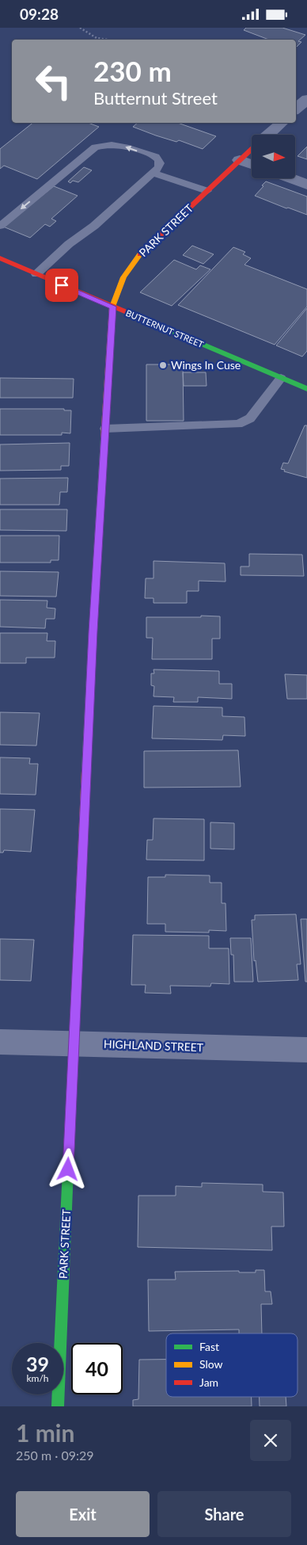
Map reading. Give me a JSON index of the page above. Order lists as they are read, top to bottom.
{
  "streets": {
    "street": ["PARK STREET", "BUTTERNUT STREET", "HIGHLAND STREET"]
  },
  "crossings": [
    ["PARK STREET", "BUTTERNUT STREET"],
    ["PARK STREET", "HIGHLAND STREET"]
  ],
  "places": ["Wings In Cuse"],
  "legend": ["Fast", "Slow", "Jam"],
  "north": "right",
  "page": {
    "status": "09:28",
    "turn": ["230 m", "Butternut Street"],
    "speed": "39 km/h",
    "limit": "40",
    "heading": ["1 min", "250 m · 09:29"],
    "buttons": ["Exit", "Share"]
  }
}
